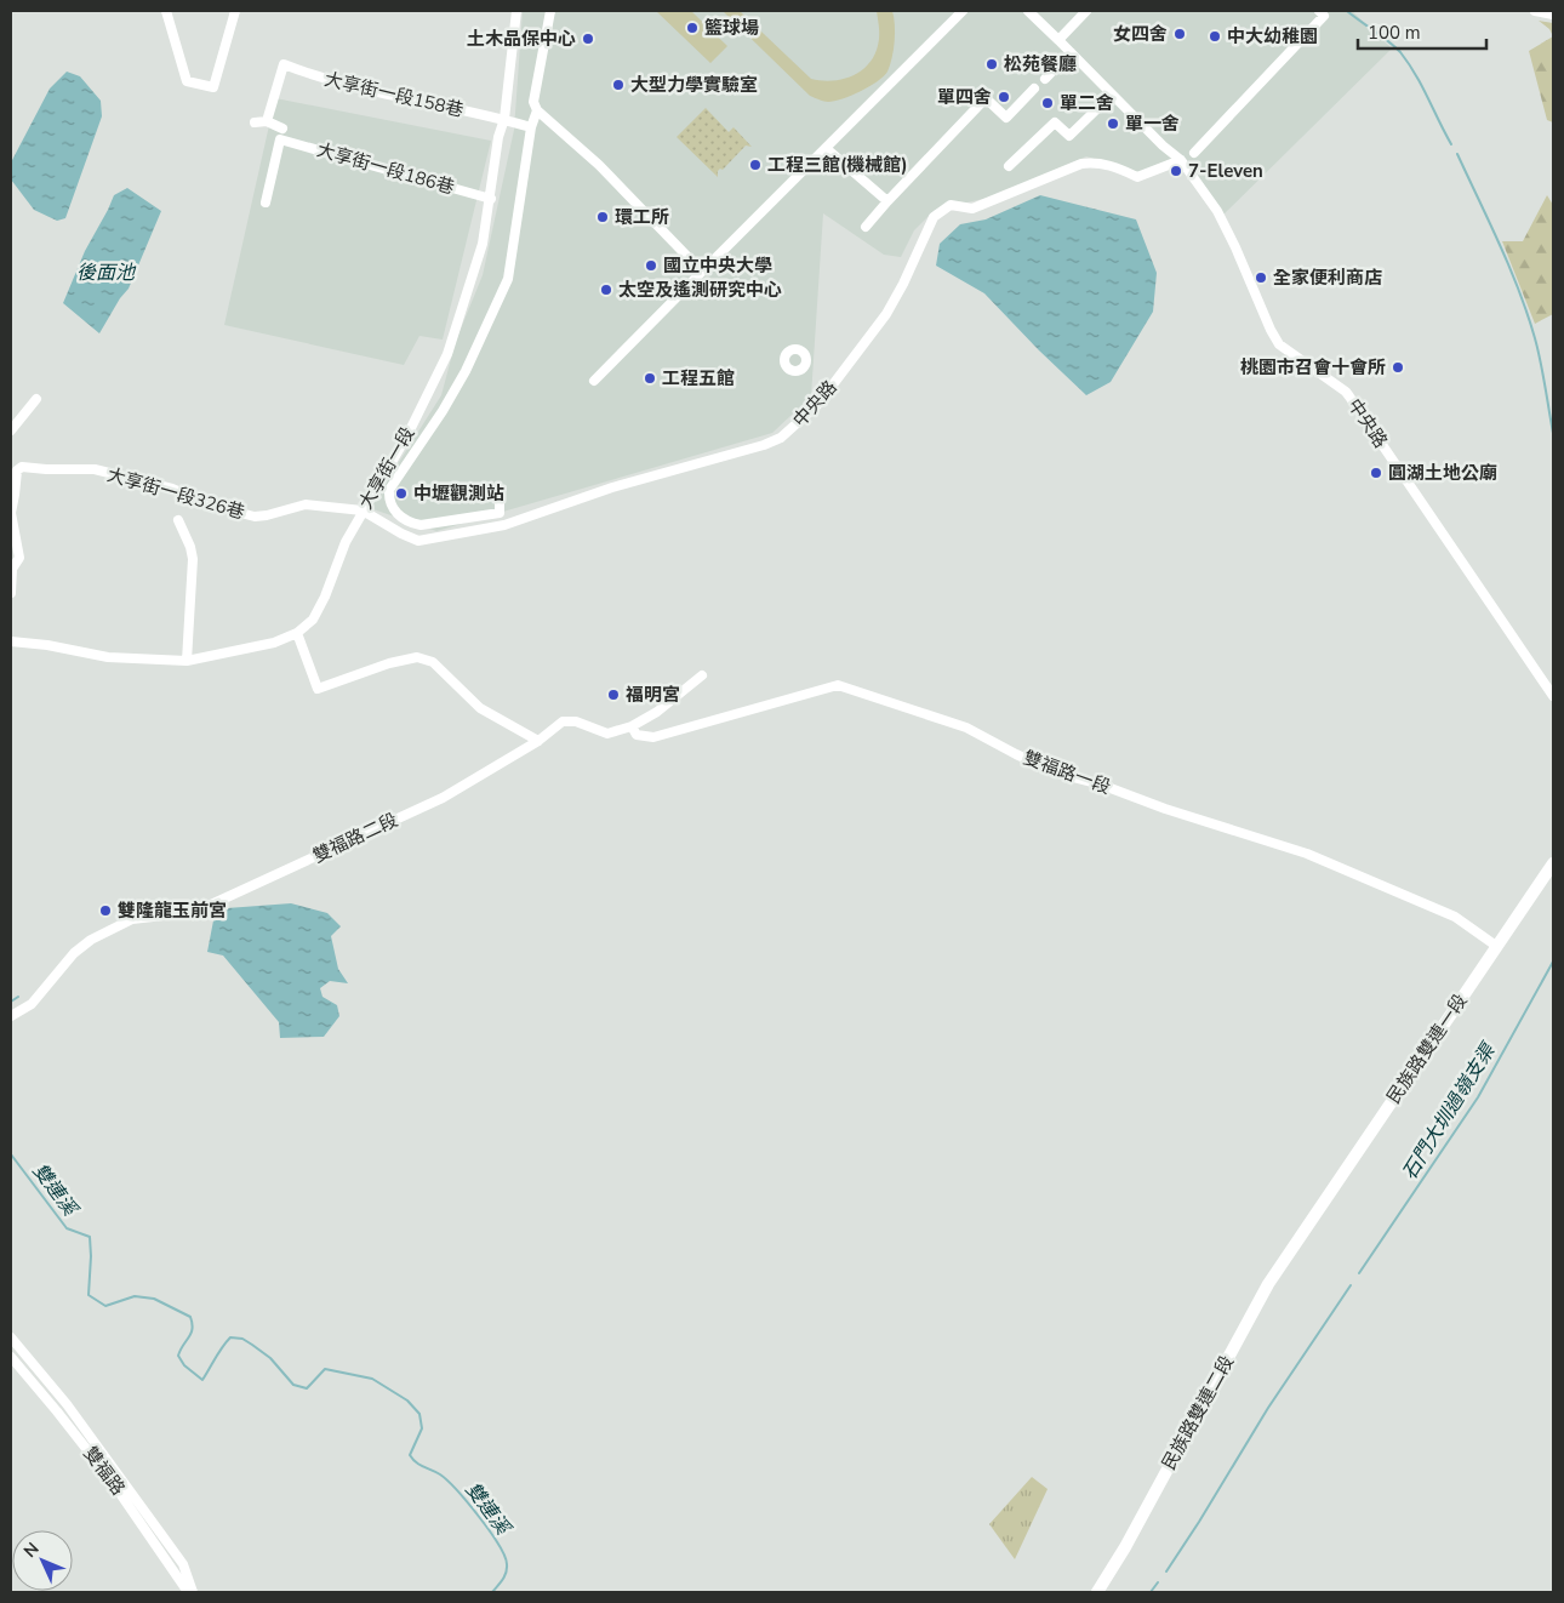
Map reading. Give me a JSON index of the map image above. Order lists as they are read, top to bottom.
{
  "streets": {
    "main road": ["民族路雙連一段", "民族路雙連二段"],
    "street": [
      "大享街一段158巷",
      "大享街一段186巷",
      "中央路",
      "大享街一段",
      "大享街一段326巷",
      "雙福路一段",
      "雙福路二段",
      "雙福路"
    ]
  },
  "crossings": [
    ["大享街一段158巷", "大享街一段"],
    ["大享街一段186巷", "大享街一段"],
    ["中央路", "大享街一段"],
    ["中央路", "大享街一段326巷"],
    ["大享街一段", "大享街一段326巷"],
    ["雙福路一段", "雙福路二段"],
    ["雙福路一段", "民族路雙連一段"],
    ["民族路雙連一段", "民族路雙連二段"]
  ],
  "water": ["後面池", "石門大圳過嶺支渠", "雙連溪"],
  "places": [
    "籃球場",
    "女四舍",
    "中大幼稚園",
    "土木品保中心",
    "松苑餐廳",
    "大型力學實驗室",
    "單四舍",
    "單二舍",
    "單一舍",
    "工程三館(機械館)",
    "7-Eleven",
    "環工所",
    "國立中央大學",
    "全家便利商店",
    "太空及遙測研究中心",
    "桃園市召會十會所",
    "工程五館",
    "圓湖土地公廟",
    "中壢觀測站",
    "福明宮",
    "雙隆龍玉前宮"
  ],
  "scale_bar": "100 m",
  "north": "top left"
}
